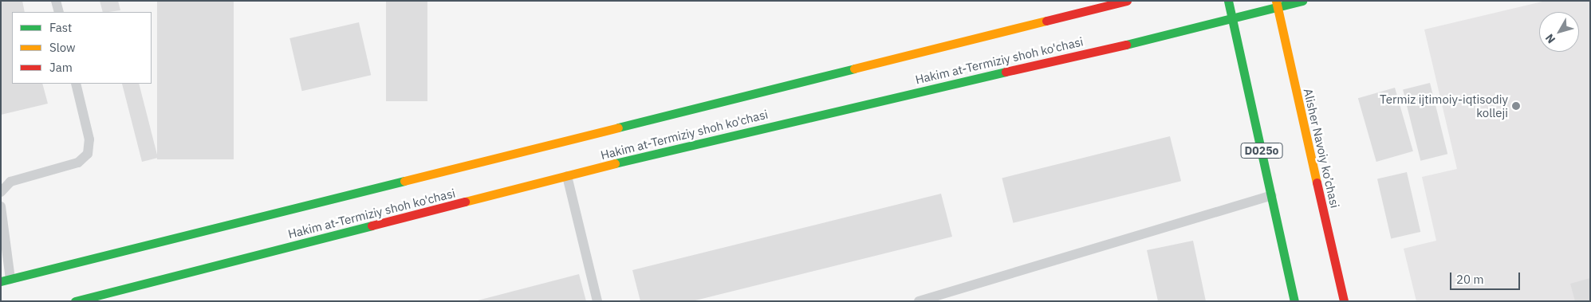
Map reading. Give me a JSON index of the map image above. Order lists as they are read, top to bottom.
{
  "streets": {
    "main road": ["Hakim at-Termiziy shoh ko'chasi", "Alisher Navoiy ko’chasi", "D025o"]
  },
  "crossings": [
    ["Hakim at-Termiziy shoh ko'chasi", "Alisher Navoiy ko’chasi"],
    ["Hakim at-Termiziy shoh ko'chasi", "D025o"]
  ],
  "places": ["Termiz ijtimoiy-iqtisodiy kolleji"],
  "legend": ["Fast", "Slow", "Jam"],
  "scale_bar": "20 m",
  "north": "bottom left"
}
